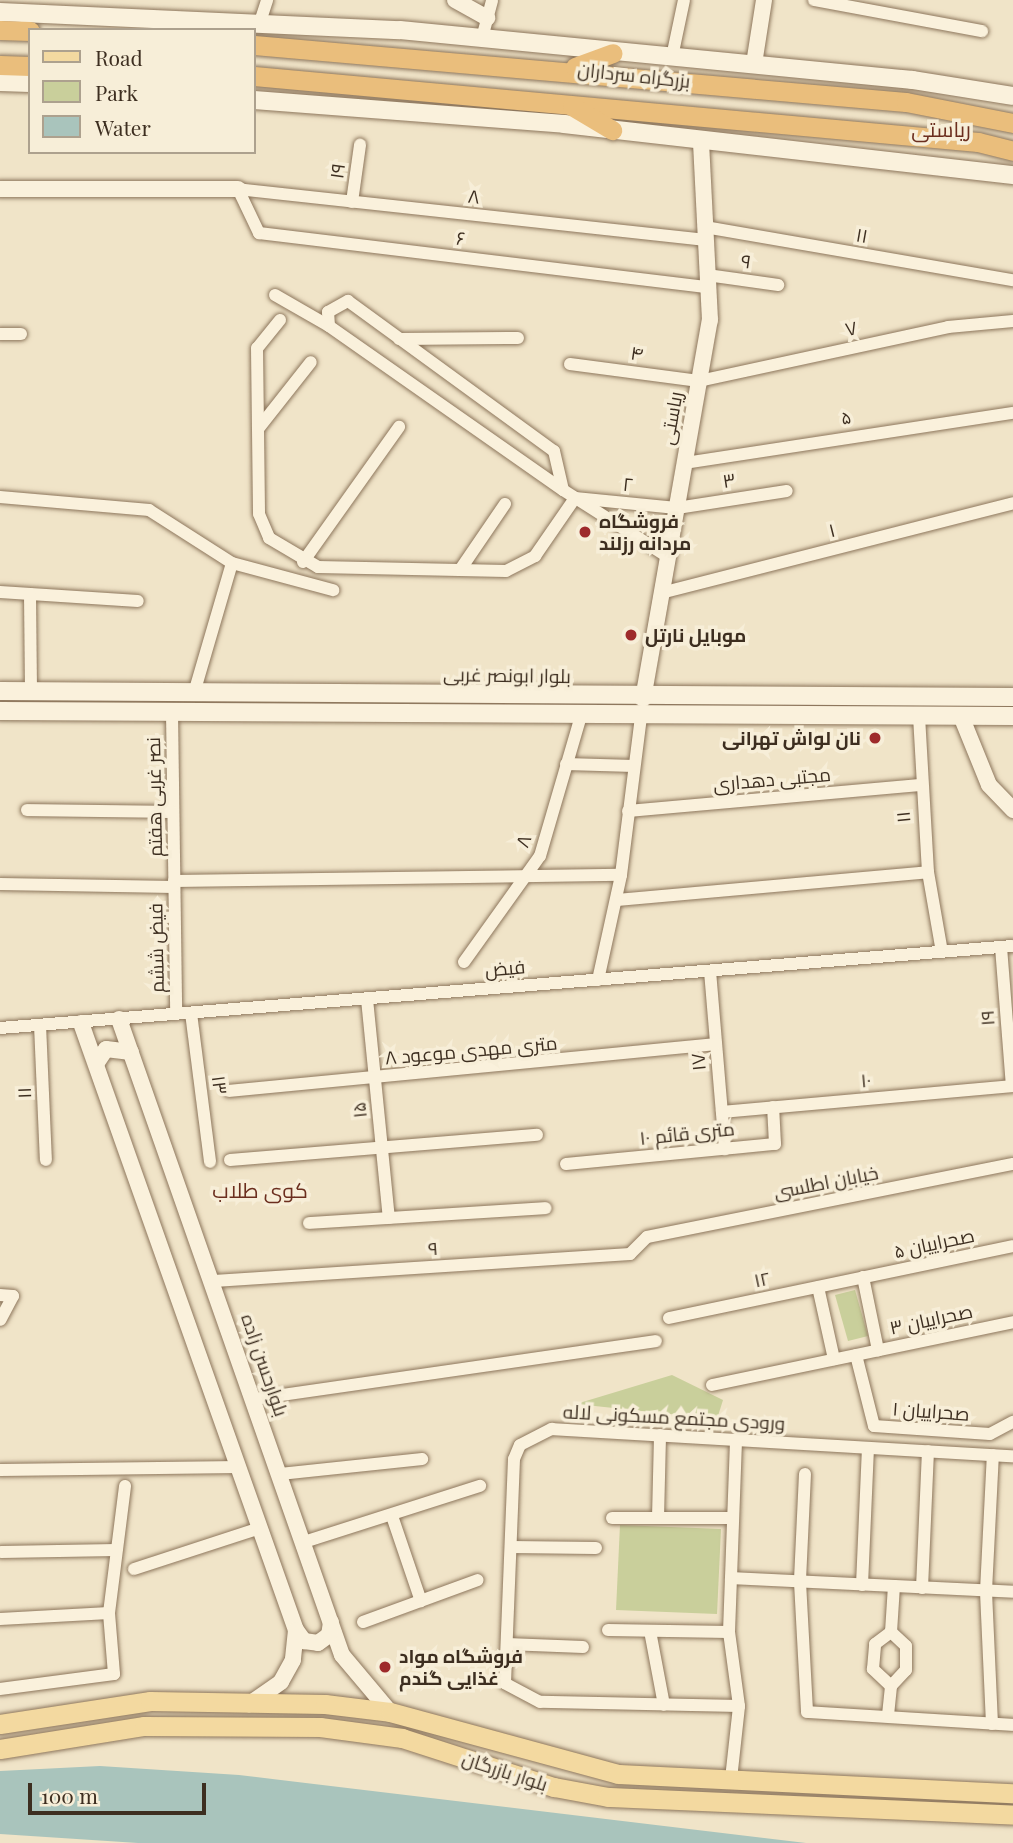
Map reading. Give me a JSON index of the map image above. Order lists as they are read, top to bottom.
{
  "streets": {
    "highway": ["بزرگراه سرداران"],
    "main road": ["بلوار ابونصر غربی", "بلوار بازرگان"],
    "street": [
      "۱۹",
      "۸",
      "۱۱",
      "۶",
      "۹",
      "۷",
      "۴",
      "۵",
      "ریاستی",
      "۳",
      "۲",
      "۱",
      "مجتبی دهداری",
      "نصر غربی هفتم",
      "فیض ششم",
      "فیض",
      "۸ متری مهدی موعود",
      "۱۷",
      "۱۰",
      "۱۳",
      "۱۵",
      "۱۰ متری قائم",
      "خيابان اطلسى",
      "۵ صحراییان",
      "۱۲",
      "صحراییان ۳",
      "بلوارحسن زاده",
      "صحراییان ۱",
      "ورودی مجتمع مسکونی لاله"
    ]
  },
  "crossings": [
    ["۱۹", "۸"],
    ["۱۹", "فیض"],
    ["۱۹", "۱۰"],
    ["۸", "۱۱"],
    ["۸", "۶"],
    ["۸", "ریاستی"],
    ["۸", "بلوار ابونصر غربی"],
    ["۱۱", "ریاستی"],
    ["۱۱", "بلوار ابونصر غربی"],
    ["۱۱", "مجتبی دهداری"],
    ["۱۱", "فیض"],
    ["۶", "۹"],
    ["۶", "ریاستی"],
    ["۹", "ریاستی"],
    ["۹", "خيابان اطلسى"],
    ["۹", "بلوارحسن زاده"],
    ["۷", "۴"],
    ["۷", "ریاستی"],
    ["۴", "ریاستی"],
    ["۵", "ریاستی"],
    ["ریاستی", "۳"],
    ["ریاستی", "۲"],
    ["ریاستی", "۱"],
    ["ریاستی", "بلوار ابونصر غربی"],
    ["۳", "۲"],
    ["بلوار ابونصر غربی", "نصر غربی هفتم"],
    ["نصر غربی هفتم", "فیض ششم"],
    ["فیض ششم", "فیض"],
    ["فیض", "۱۷"],
    ["فیض", "۱۳"],
    ["فیض", "۱۵"],
    ["فیض", "بلوارحسن زاده"],
    ["۸ متری مهدی موعود", "۱۷"],
    ["۸ متری مهدی موعود", "۱۵"],
    ["۱۷", "۱۰"],
    ["۱۷", "۱۰ متری قائم"],
    ["۱۰", "۱۰ متری قائم"],
    ["۵ صحراییان", "۱۲"],
    ["صحراییان ۳", "صحراییان ۱"],
    ["بلوارحسن زاده", "بلوار بازرگان"]
  ],
  "districts": ["ریاستی", "کوی طلاب"],
  "places": [
    "فروشگاه مردانه رزلند",
    "موبایل نارتل",
    "نان لواش تهرانی",
    "فروشگاه مواد غذایی گندم"
  ],
  "legend": ["Road", "Park", "Water"],
  "scale_bar": "100 m"
}
